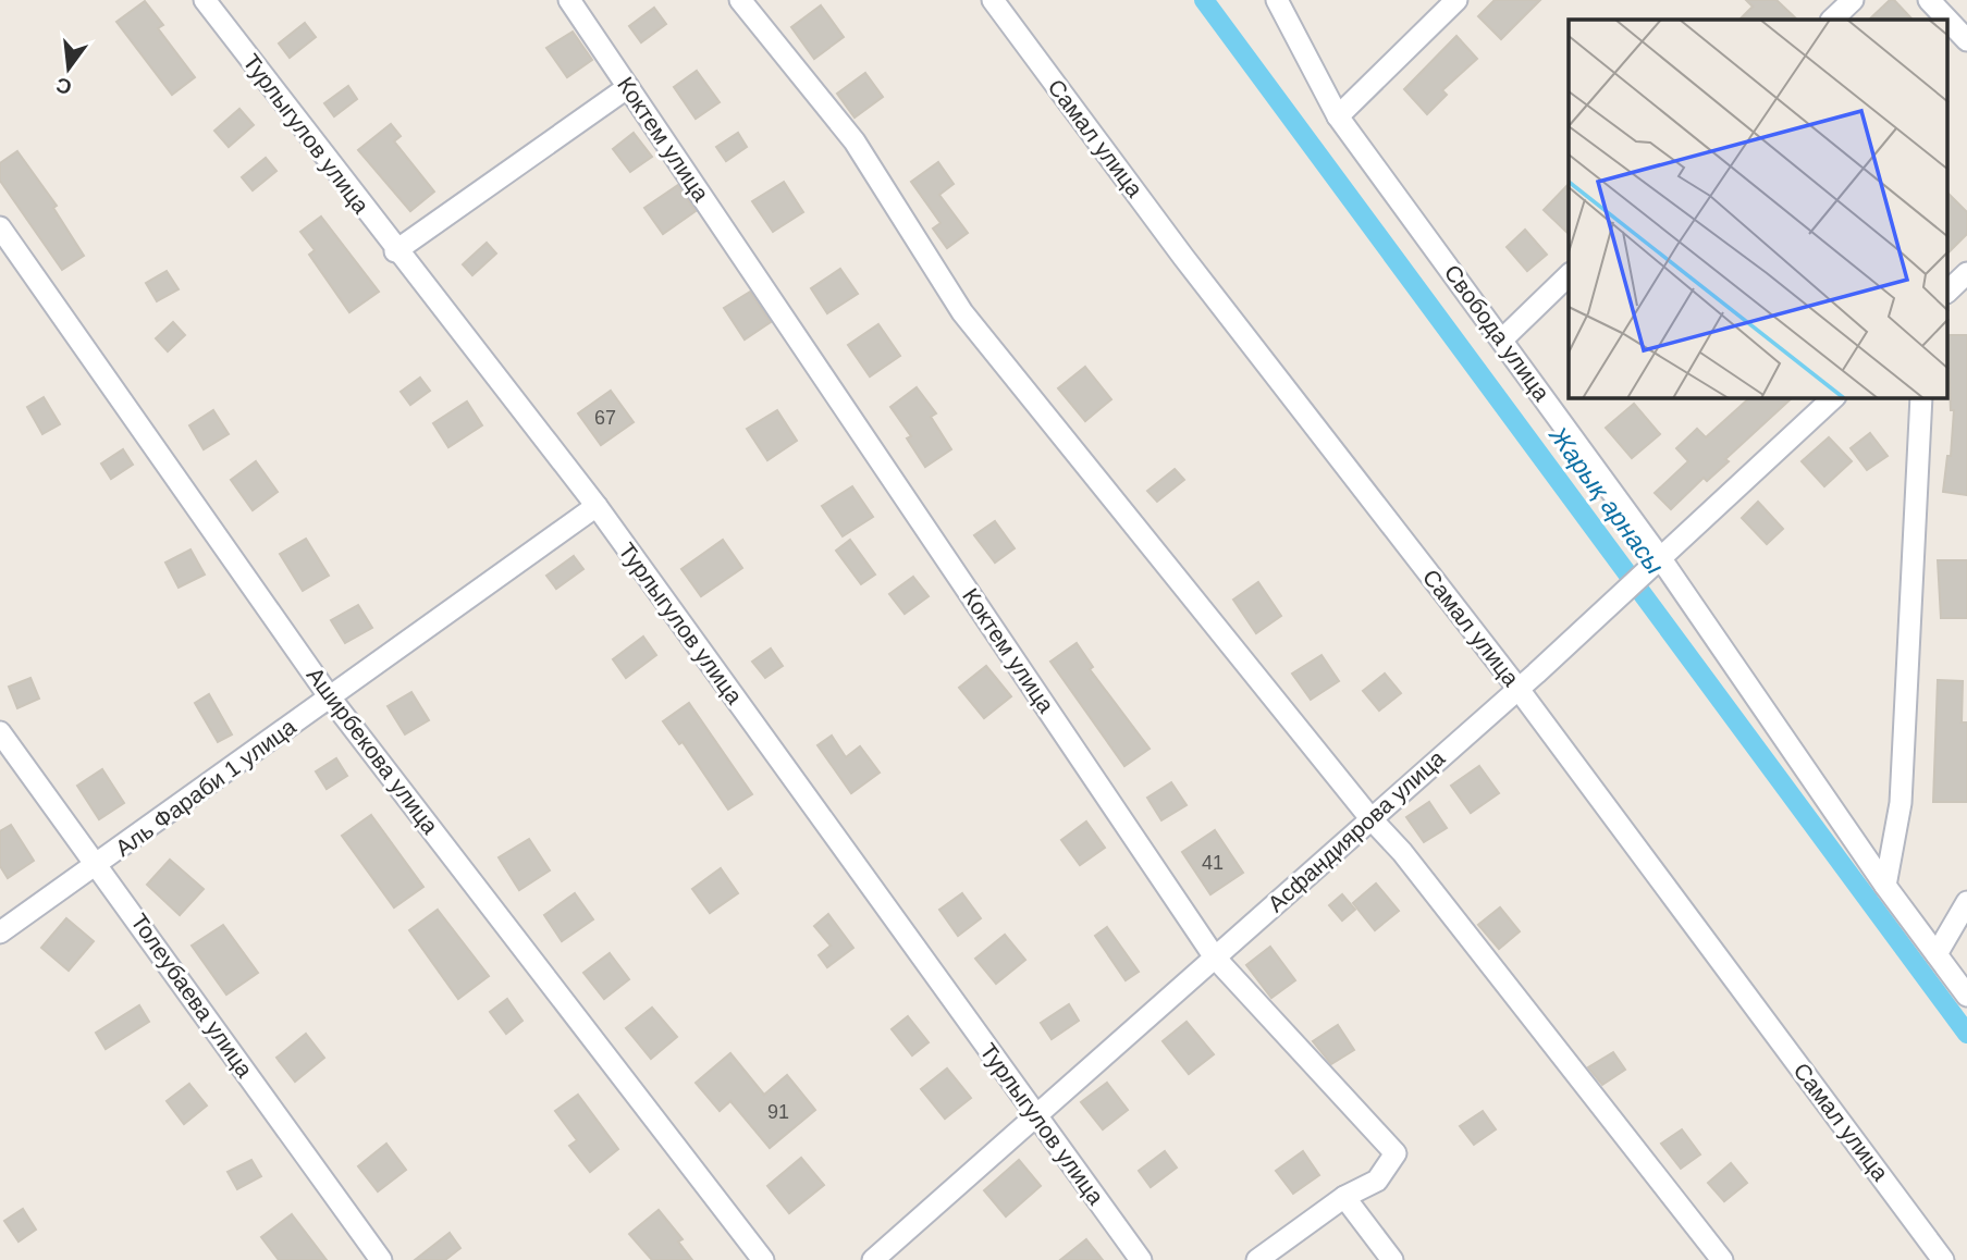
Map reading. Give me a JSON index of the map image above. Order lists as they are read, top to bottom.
{
  "streets": {
    "street": [
      "Турлыгулов улица",
      "Самал улица",
      "Коктем улица",
      "Свобода улица",
      "Аширбекова улица",
      "Аль Фараби 1 улица",
      "Асфандиярова улица",
      "Толеубаева улица"
    ]
  },
  "crossings": [
    ["Турлыгулов улица", "Аль Фараби 1 улица"],
    ["Турлыгулов улица", "Асфандиярова улица"],
    ["Самал улица", "Асфандиярова улица"],
    ["Коктем улица", "Асфандиярова улица"],
    ["Свобода улица", "Асфандиярова улица"],
    ["Аширбекова улица", "Аль Фараби 1 улица"],
    ["Аль Фараби 1 улица", "Толеубаева улица"]
  ],
  "water": ["Жарық арнасы"],
  "house_numbers": ["67", "41", "91"],
  "north": "bottom"
}
